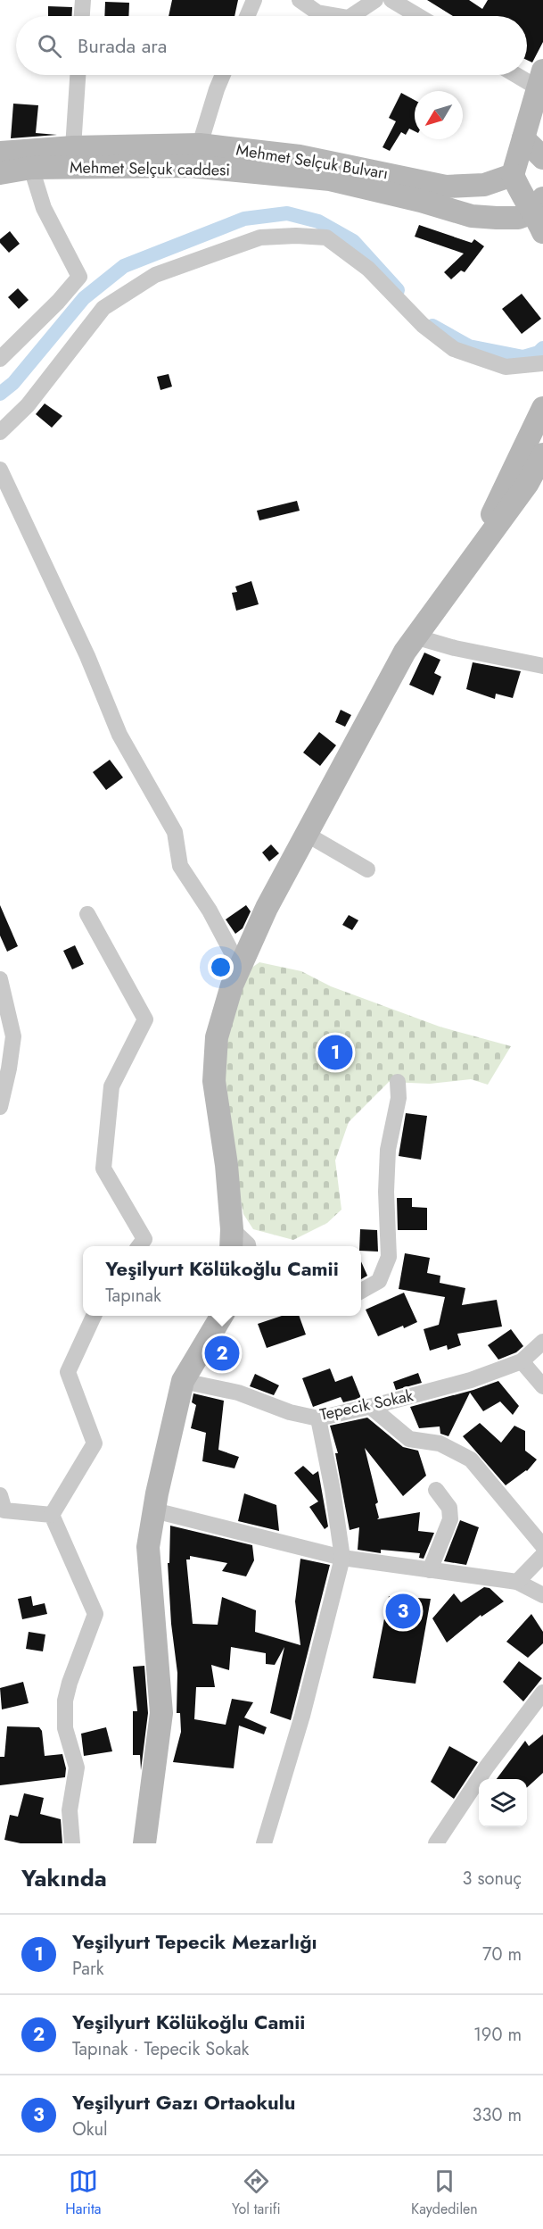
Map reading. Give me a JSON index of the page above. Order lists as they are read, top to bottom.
{
  "streets": {
    "main road": ["Mehmet Selçuk Bulvarı", "Mehmet Selçuk caddesi"],
    "street": ["Tepecik Sokak"]
  },
  "north": "bottom left",
  "page": {
    "search": "Burada ara",
    "pins": ["1", "2", "3"],
    "popup": ["Yeşilyurt Kölükoğlu Camii", "Tapınak"],
    "heading": ["Yakında", "3 sonuç"],
    "list": [
      {
        "mark": "1",
        "name": "Yeşilyurt Tepecik Mezarlığı",
        "note": "Park",
        "value": "70 m"
      },
      {
        "mark": "2",
        "name": "Yeşilyurt Kölükoğlu Camii",
        "note": "Tapınak · Tepecik Sokak",
        "value": "190 m"
      },
      {
        "mark": "3",
        "name": "Yeşilyurt Gazı Ortaokulu",
        "note": "Okul",
        "value": "330 m"
      }
    ],
    "nav": ["Harita", "Yol tarifi", "Kaydedilen"]
  }
}
